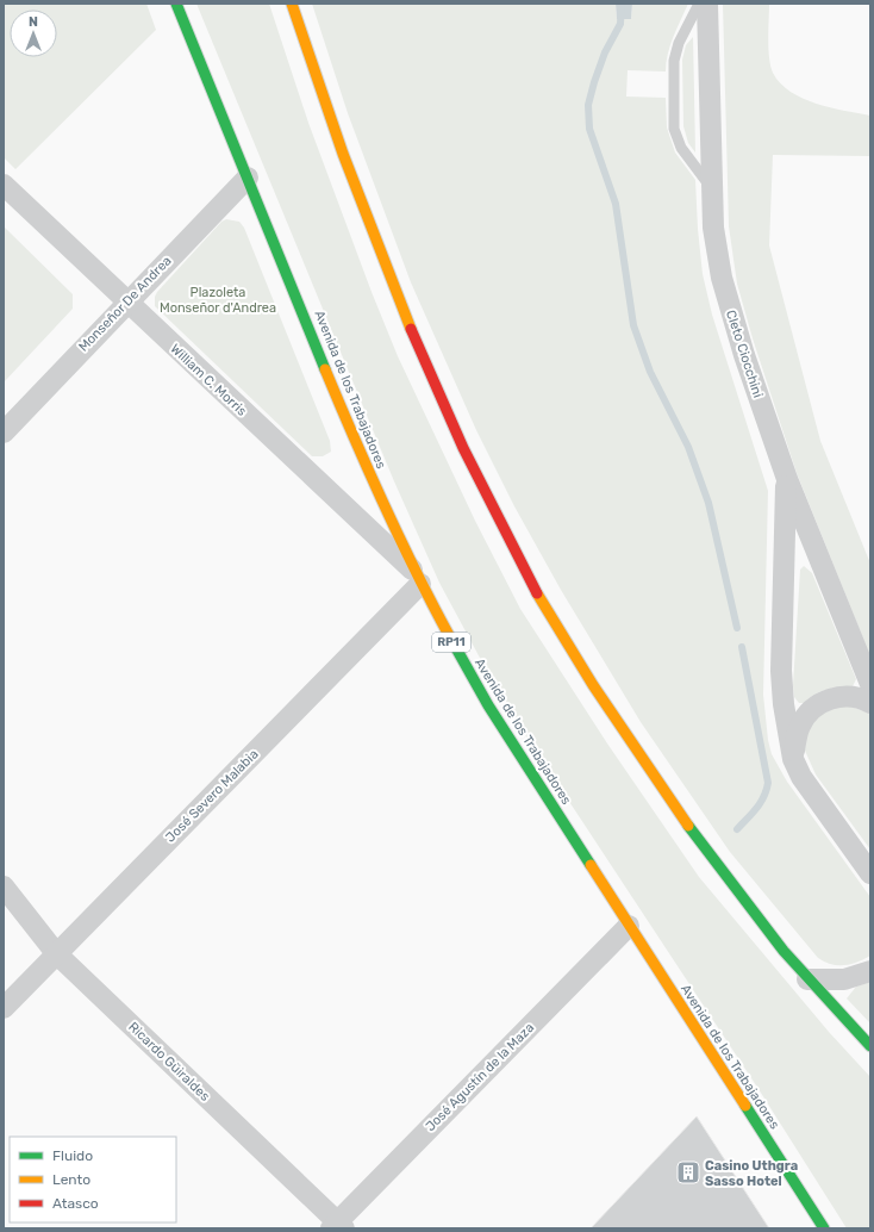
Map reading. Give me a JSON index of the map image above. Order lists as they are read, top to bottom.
{
  "streets": {
    "main road": ["Avenida de los Trabajadores", "RP11"],
    "street": [
      "Monseñor De Andrea",
      "Cleto Ciocchini",
      "William C. Morris",
      "José Severo Malabia",
      "Ricardo Güiraldes",
      "José Agustín de la Maza"
    ]
  },
  "crossings": [
    ["Monseñor De Andrea", "William C. Morris"],
    ["Monseñor De Andrea", "Avenida de los Trabajadores"],
    ["William C. Morris", "Avenida de los Trabajadores"],
    ["William C. Morris", "José Severo Malabia"],
    ["Avenida de los Trabajadores", "José Severo Malabia"],
    ["Avenida de los Trabajadores", "José Agustín de la Maza"],
    ["José Severo Malabia", "Ricardo Güiraldes"],
    ["Ricardo Güiraldes", "José Agustín de la Maza"]
  ],
  "parks": ["Plazoleta Monseñor d'Andrea"],
  "places": {
    "building": ["Casino Uthgra Sasso Hotel"]
  },
  "legend": ["Fluido", "Lento", "Atasco"],
  "north": "top"
}
